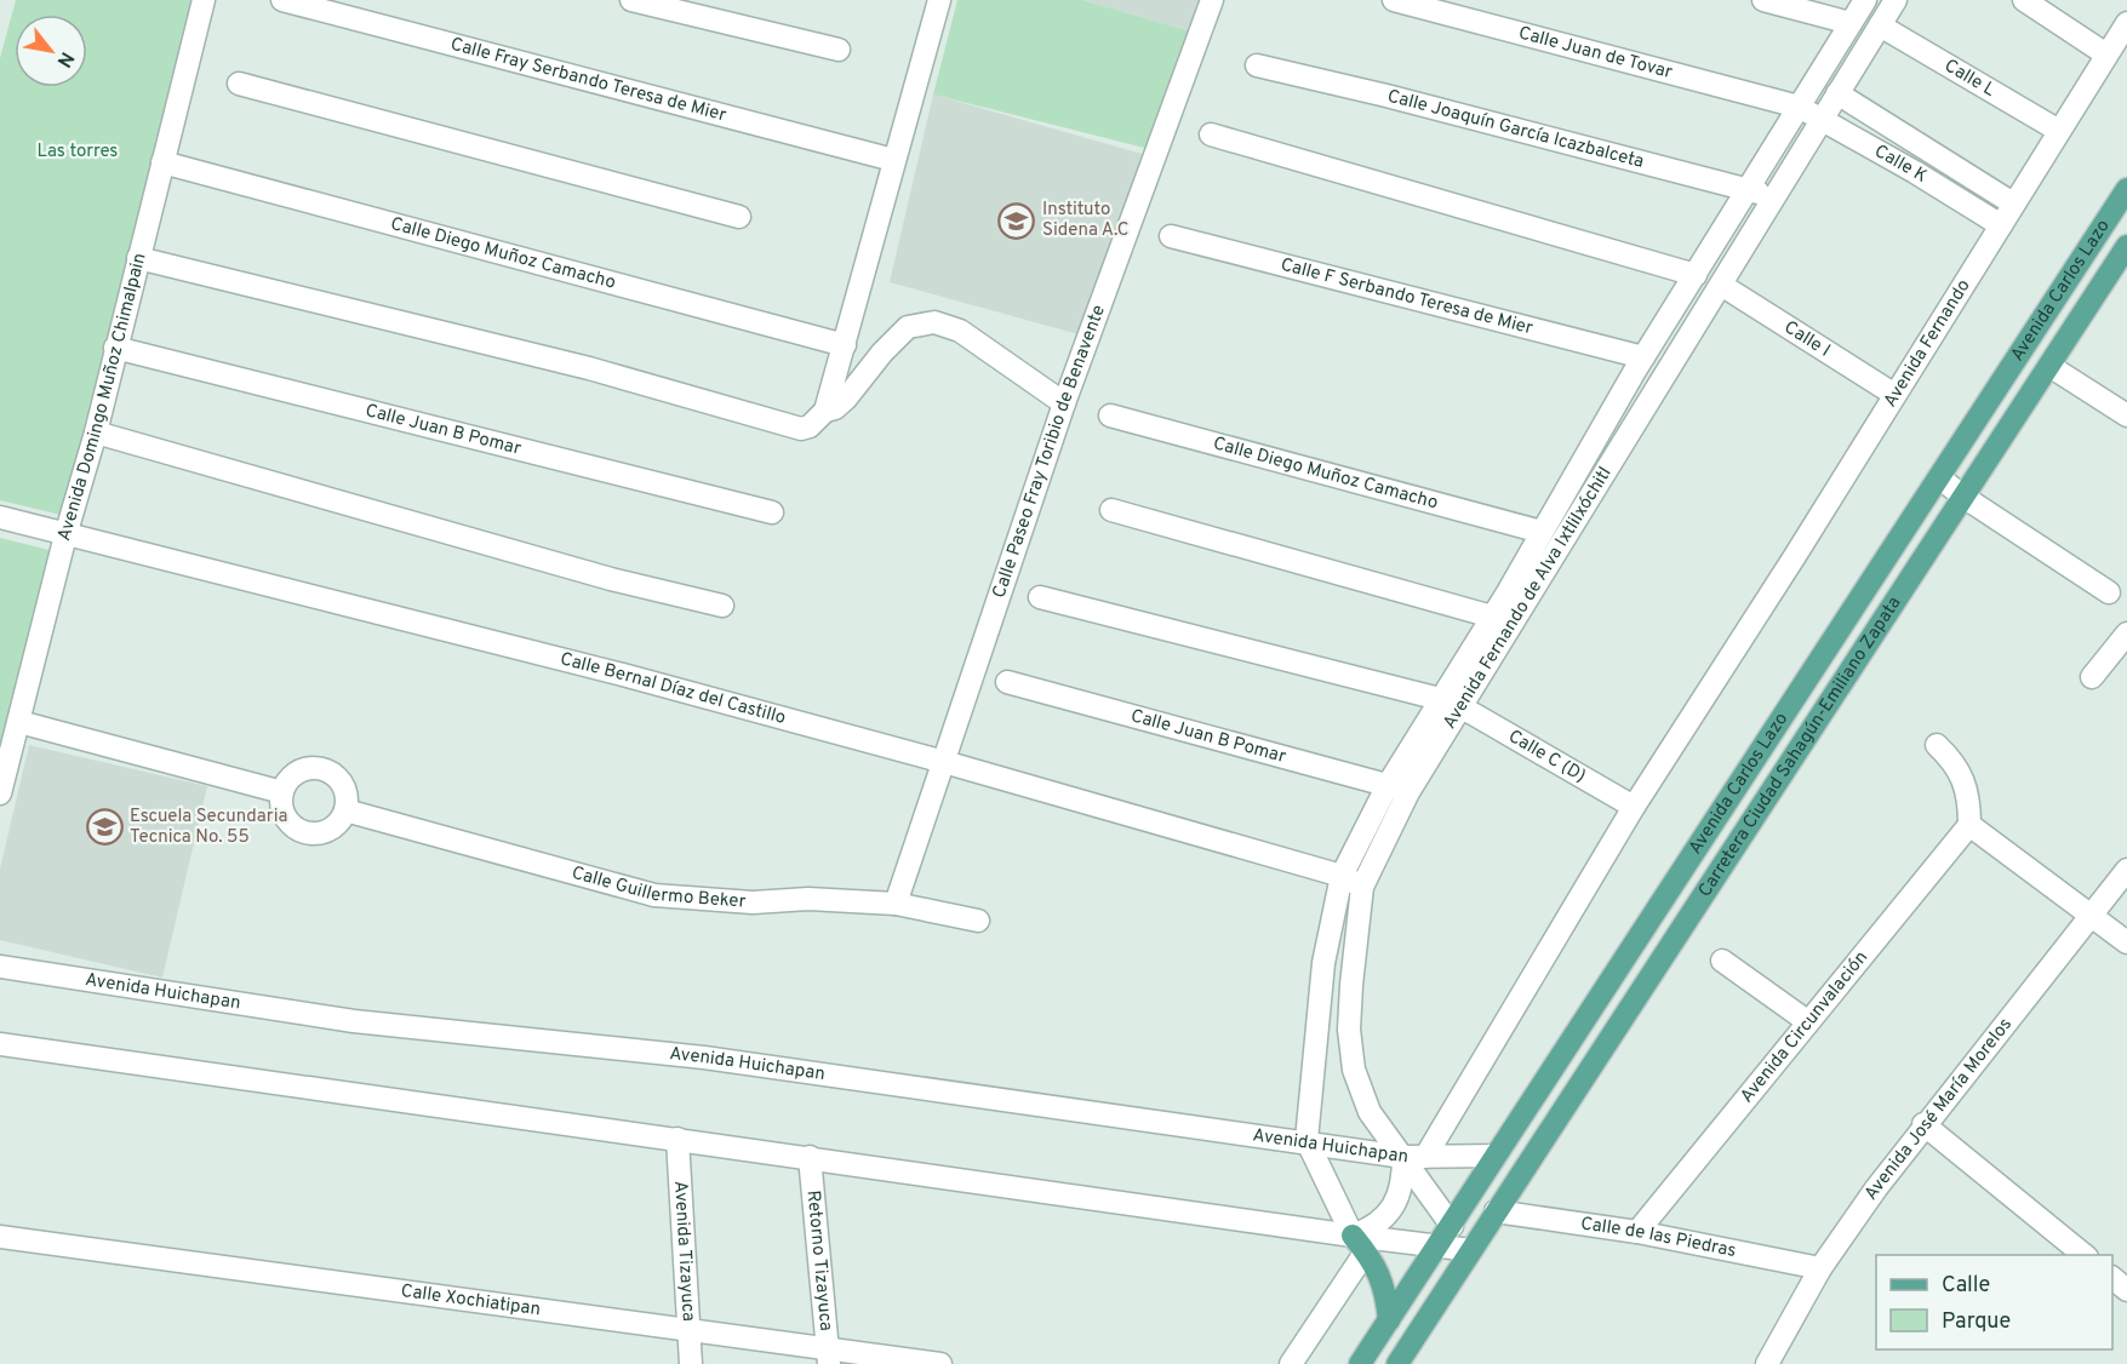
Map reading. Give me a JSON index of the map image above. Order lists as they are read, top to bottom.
{
  "streets": {
    "main road": ["Avenida Carlos Lazo", "Carretera Ciudad Sahagún-Emiliano Zapata"],
    "street": [
      "Calle Juan de Tovar",
      "Calle L",
      "Calle Fray Serbando Teresa de Mier",
      "Calle Joaquín García Icazbalceta",
      "Calle K",
      "Calle Diego Muñoz Camacho",
      "Calle F Serbando Teresa de Mier",
      "Calle I",
      "Avenida Fernando",
      "Avenida Domingo Muñoz Chimalpain",
      "Calle Juan B Pomar",
      "Calle Paseo Fray Toribio de Benavente",
      "Avenida Fernando de Alva Ixtlilxóchitl",
      "Calle Bernal Díaz del Castillo",
      "Calle C (D)",
      "Calle Guillermo Beker",
      "Avenida Huichapan",
      "Avenida Circunvalación",
      "Avenida José María Morelos",
      "Calle de las Piedras",
      "Avenida Tizayuca",
      "Retorno Tizayuca",
      "Calle Xochiatipan"
    ]
  },
  "crossings": [
    ["Calle Juan de Tovar", "Calle K"],
    ["Calle Juan de Tovar", "Avenida Fernando de Alva Ixtlilxóchitl"],
    ["Calle L", "Avenida Fernando"],
    ["Calle L", "Avenida Fernando de Alva Ixtlilxóchitl"],
    ["Calle Joaquín García Icazbalceta", "Avenida Fernando de Alva Ixtlilxóchitl"],
    ["Calle K", "Avenida Fernando"],
    ["Calle K", "Avenida Fernando de Alva Ixtlilxóchitl"],
    ["Calle Diego Muñoz Camacho", "Avenida Domingo Muñoz Chimalpain"],
    ["Calle Diego Muñoz Camacho", "Avenida Fernando de Alva Ixtlilxóchitl"],
    ["Avenida Carlos Lazo", "Avenida Fernando de Alva Ixtlilxóchitl"],
    ["Avenida Carlos Lazo", "Avenida Huichapan"],
    ["Calle F Serbando Teresa de Mier", "Avenida Fernando de Alva Ixtlilxóchitl"],
    ["Calle I", "Avenida Fernando"],
    ["Calle I", "Avenida Fernando de Alva Ixtlilxóchitl"],
    ["Avenida Fernando", "Avenida Fernando de Alva Ixtlilxóchitl"],
    ["Avenida Fernando", "Calle C (D)"],
    ["Avenida Fernando", "Avenida Huichapan"],
    ["Avenida Domingo Muñoz Chimalpain", "Calle Juan B Pomar"],
    ["Avenida Domingo Muñoz Chimalpain", "Calle Bernal Díaz del Castillo"],
    ["Calle Juan B Pomar", "Avenida Fernando de Alva Ixtlilxóchitl"],
    ["Calle Paseo Fray Toribio de Benavente", "Calle Bernal Díaz del Castillo"],
    ["Calle Paseo Fray Toribio de Benavente", "Calle Guillermo Beker"],
    ["Avenida Fernando de Alva Ixtlilxóchitl", "Calle Bernal Díaz del Castillo"],
    ["Avenida Fernando de Alva Ixtlilxóchitl", "Calle C (D)"],
    ["Avenida Fernando de Alva Ixtlilxóchitl", "Avenida Huichapan"],
    ["Carretera Ciudad Sahagún-Emiliano Zapata", "Calle de las Piedras"],
    ["Avenida Circunvalación", "Calle de las Piedras"],
    ["Avenida José María Morelos", "Calle de las Piedras"],
    ["Avenida Tizayuca", "Calle Xochiatipan"],
    ["Retorno Tizayuca", "Calle Xochiatipan"]
  ],
  "parks": ["Las torres"],
  "places": {
    "school or university": ["Instituto Sidena A.C", "Escuela Secundaria Tecnica No. 55"]
  },
  "legend": ["Calle", "Parque"],
  "north": "bottom right"
}
